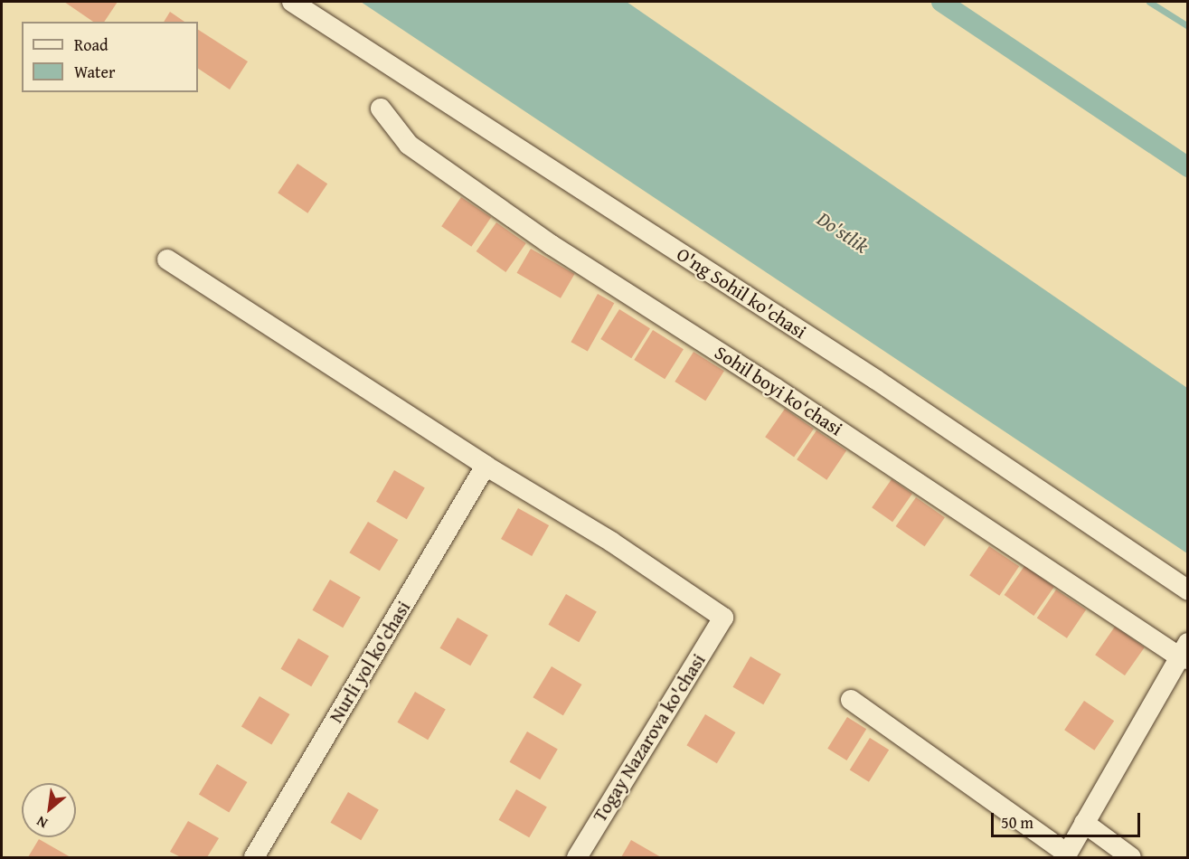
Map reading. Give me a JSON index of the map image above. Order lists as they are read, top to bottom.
{
  "streets": {
    "street": [
      "O'ng Sohil ko'chasi",
      "Sohil boyi ko'chasi",
      "Nurli yol ko'chasi",
      "Togay Nazarova ko'chasi"
    ]
  },
  "crossings": [
    ["Nurli yol ko'chasi", "Togay Nazarova ko'chasi"]
  ],
  "water": ["Do'stlik"],
  "legend": ["Road", "Water"],
  "scale_bar": "50 m",
  "north": "bottom left"
}
